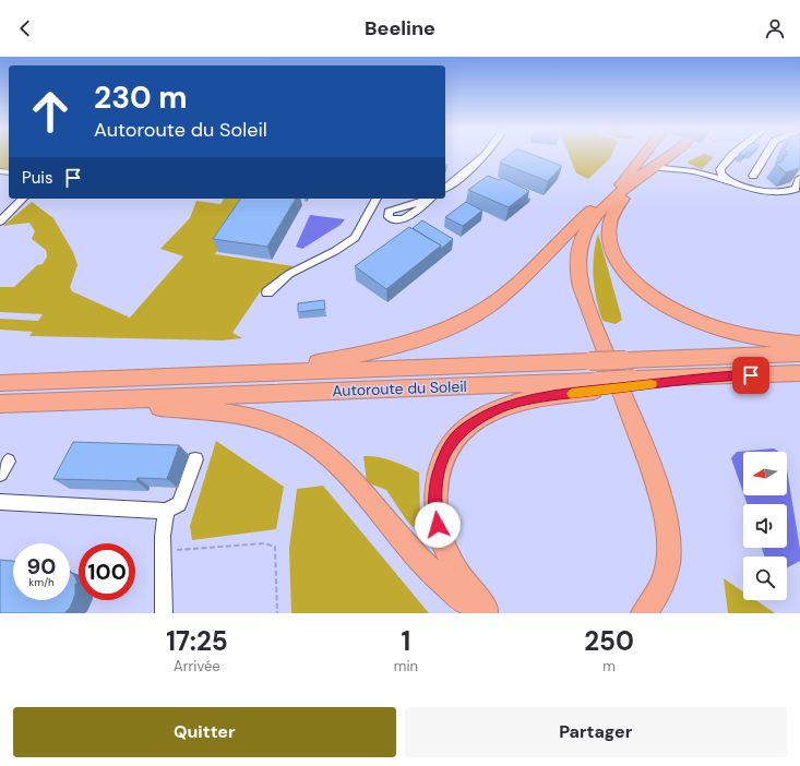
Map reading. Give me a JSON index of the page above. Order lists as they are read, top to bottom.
{
  "streets": {
    "highway": ["Autoroute du Soleil"]
  },
  "north": "left",
  "page": {
    "header": "Beeline",
    "turn": ["230 m", "Autoroute du Soleil"],
    "then": "Puis",
    "speed": "90 km/h",
    "limit": "100",
    "eta": [
      "17:25",
      "Arrivée",
      "1",
      "min",
      "250",
      "m"
    ],
    "buttons": ["Quitter", "Partager"]
  }
}
